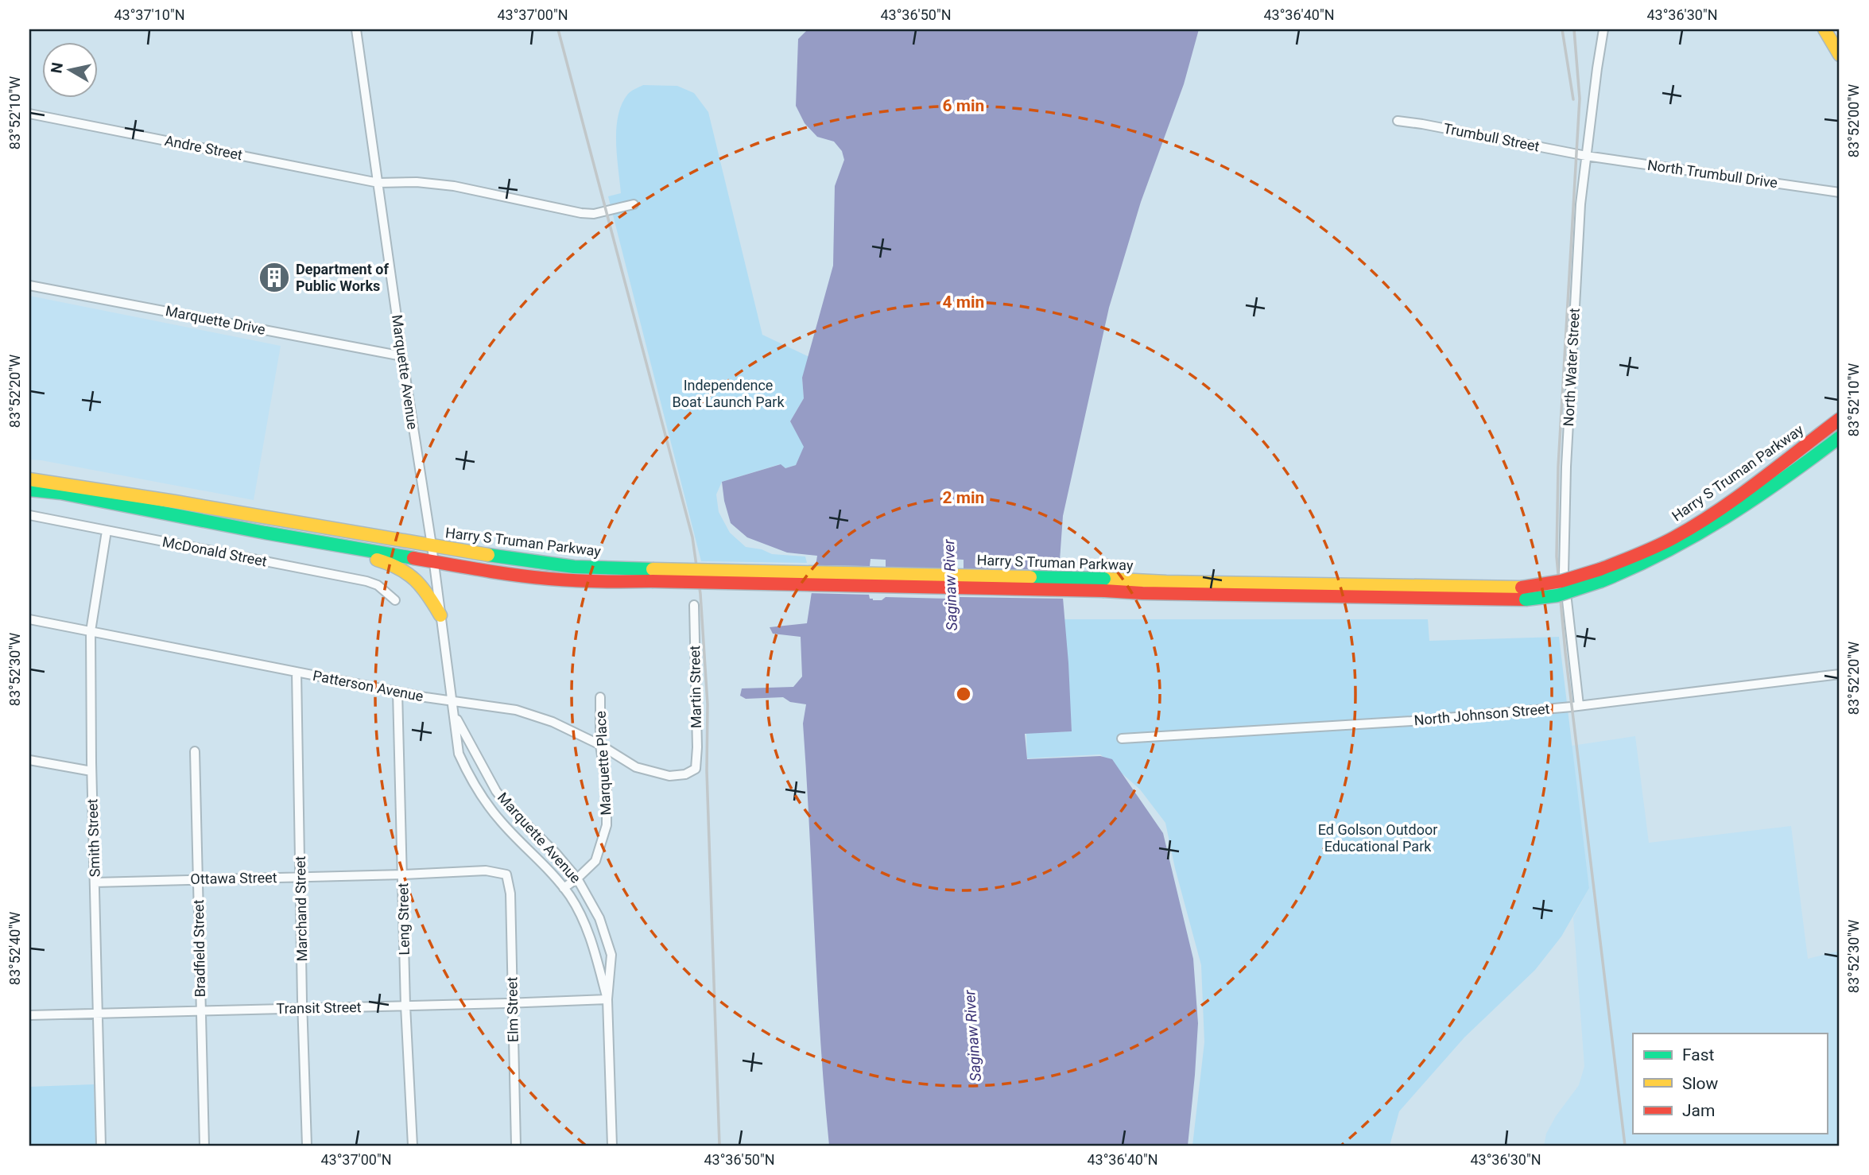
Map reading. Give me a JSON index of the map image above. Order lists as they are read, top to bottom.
{
  "streets": {
    "main road": ["Harry S Truman Parkway"],
    "street": [
      "Trumbull Street",
      "Andre Street",
      "North Trumbull Drive",
      "Marquette Drive",
      "North Water Street",
      "Marquette Avenue",
      "McDonald Street",
      "Patterson Avenue",
      "Martin Street",
      "North Johnson Street",
      "Marquette Place",
      "Smith Street",
      "Ottawa Street",
      "Marchand Street",
      "Leng Street",
      "Bradfield Street",
      "Transit Street",
      "Elm Street"
    ]
  },
  "crossings": [
    ["Trumbull Street", "North Trumbull Drive"],
    ["Trumbull Street", "North Water Street"],
    ["Andre Street", "Marquette Avenue"],
    ["North Trumbull Drive", "North Water Street"],
    ["Marquette Drive", "Marquette Avenue"],
    ["North Water Street", "North Johnson Street"],
    ["Marquette Avenue", "Harry S Truman Parkway"],
    ["Marquette Avenue", "Patterson Avenue"],
    ["Marquette Avenue", "Marquette Place"],
    ["Marquette Avenue", "Transit Street"],
    ["McDonald Street", "Smith Street"],
    ["Patterson Avenue", "Martin Street"],
    ["Patterson Avenue", "Marquette Place"],
    ["Patterson Avenue", "Smith Street"],
    ["Patterson Avenue", "Marchand Street"],
    ["Patterson Avenue", "Leng Street"],
    ["Smith Street", "Ottawa Street"],
    ["Smith Street", "Transit Street"],
    ["Ottawa Street", "Marchand Street"],
    ["Ottawa Street", "Leng Street"],
    ["Ottawa Street", "Bradfield Street"],
    ["Ottawa Street", "Elm Street"],
    ["Marchand Street", "Transit Street"],
    ["Leng Street", "Transit Street"],
    ["Bradfield Street", "Transit Street"],
    ["Transit Street", "Elm Street"]
  ],
  "water": ["Saginaw River"],
  "parks": ["Independence Boat Launch Park", "Ed Golson Outdoor Educational Park"],
  "places": {
    "building": ["Department of Public Works"]
  },
  "legend": ["Fast", "Slow", "Jam"],
  "north": "left",
  "coordinates": [
    "43°37'10\"N",
    "43°37'00\"N",
    "43°36'50\"N",
    "43°36'40\"N",
    "43°36'30\"N",
    "83°52'10\"W",
    "83°52'00\"W",
    "83°52'20\"W",
    "83°52'30\"W",
    "83°52'40\"W"
  ],
  "rings": ["6 min", "4 min", "2 min"]
}
